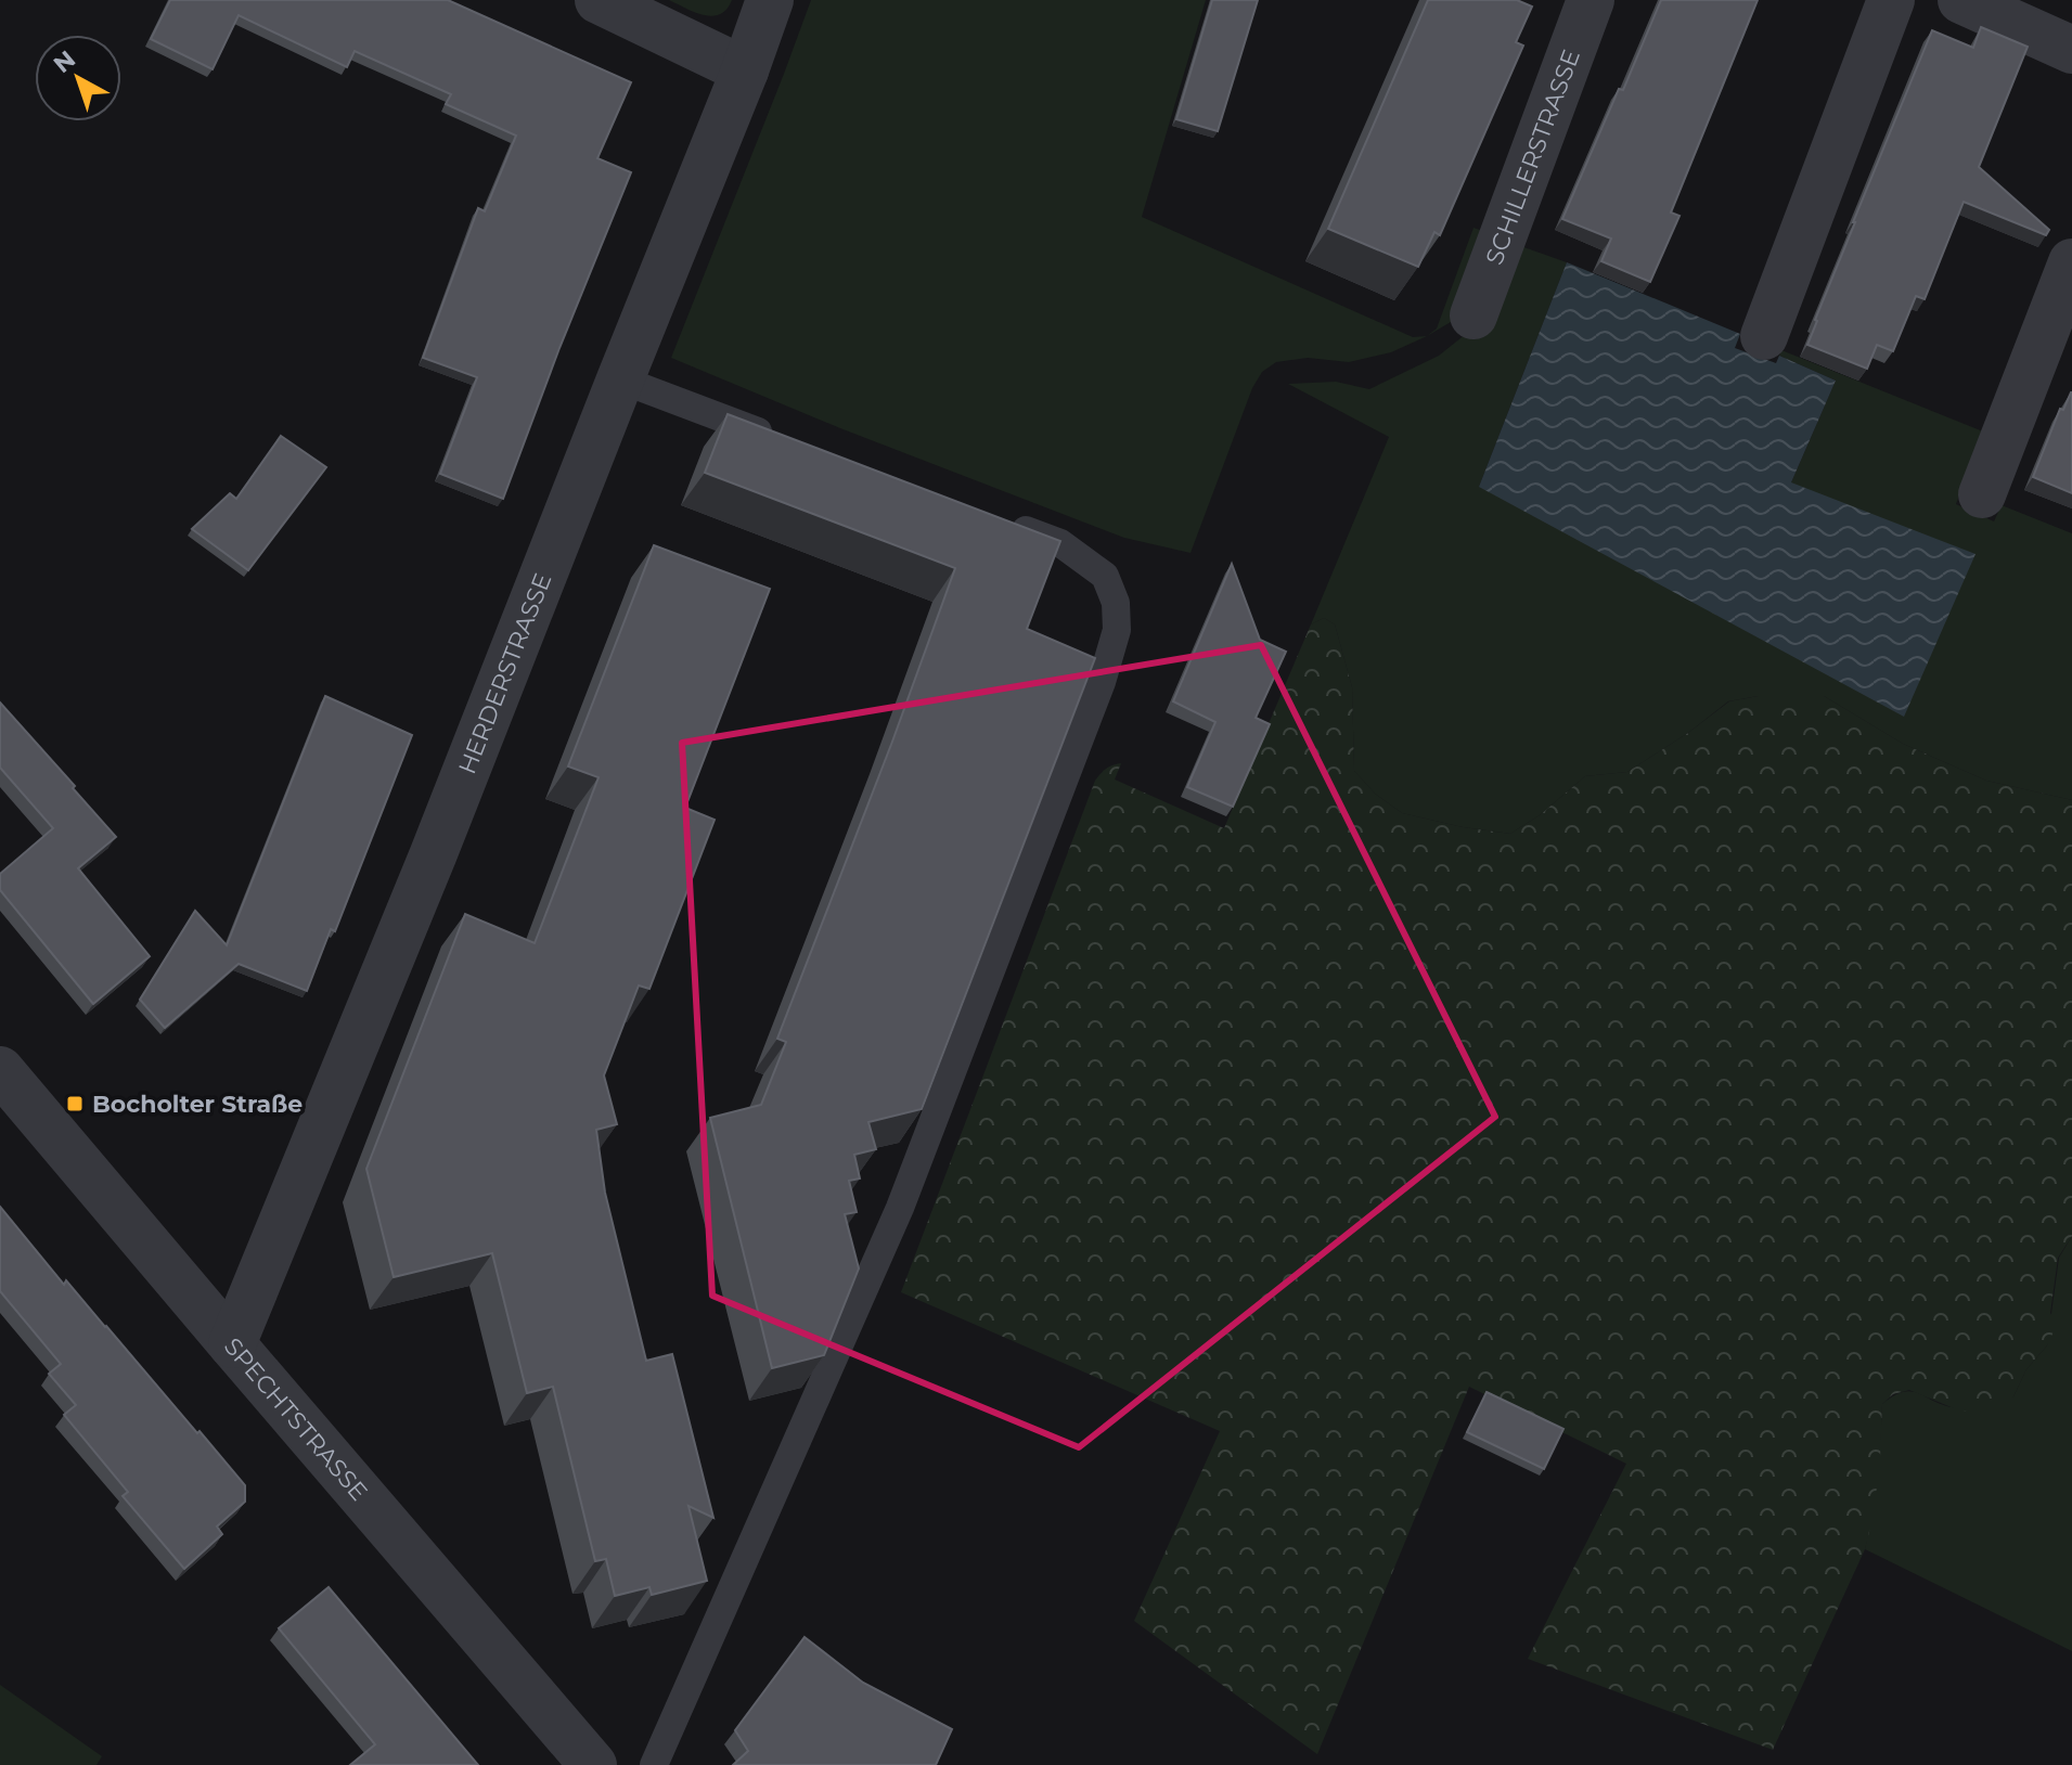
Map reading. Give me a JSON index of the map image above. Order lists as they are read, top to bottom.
{
  "streets": {
    "street": ["SCHILLERSTRASSE", "HERDERSTRASSE", "SPECHTSTRASSE"]
  },
  "crossings": [
    ["HERDERSTRASSE", "SPECHTSTRASSE"]
  ],
  "places": {
    "transit": ["Bocholter Straße"]
  },
  "north": "top left"
}
